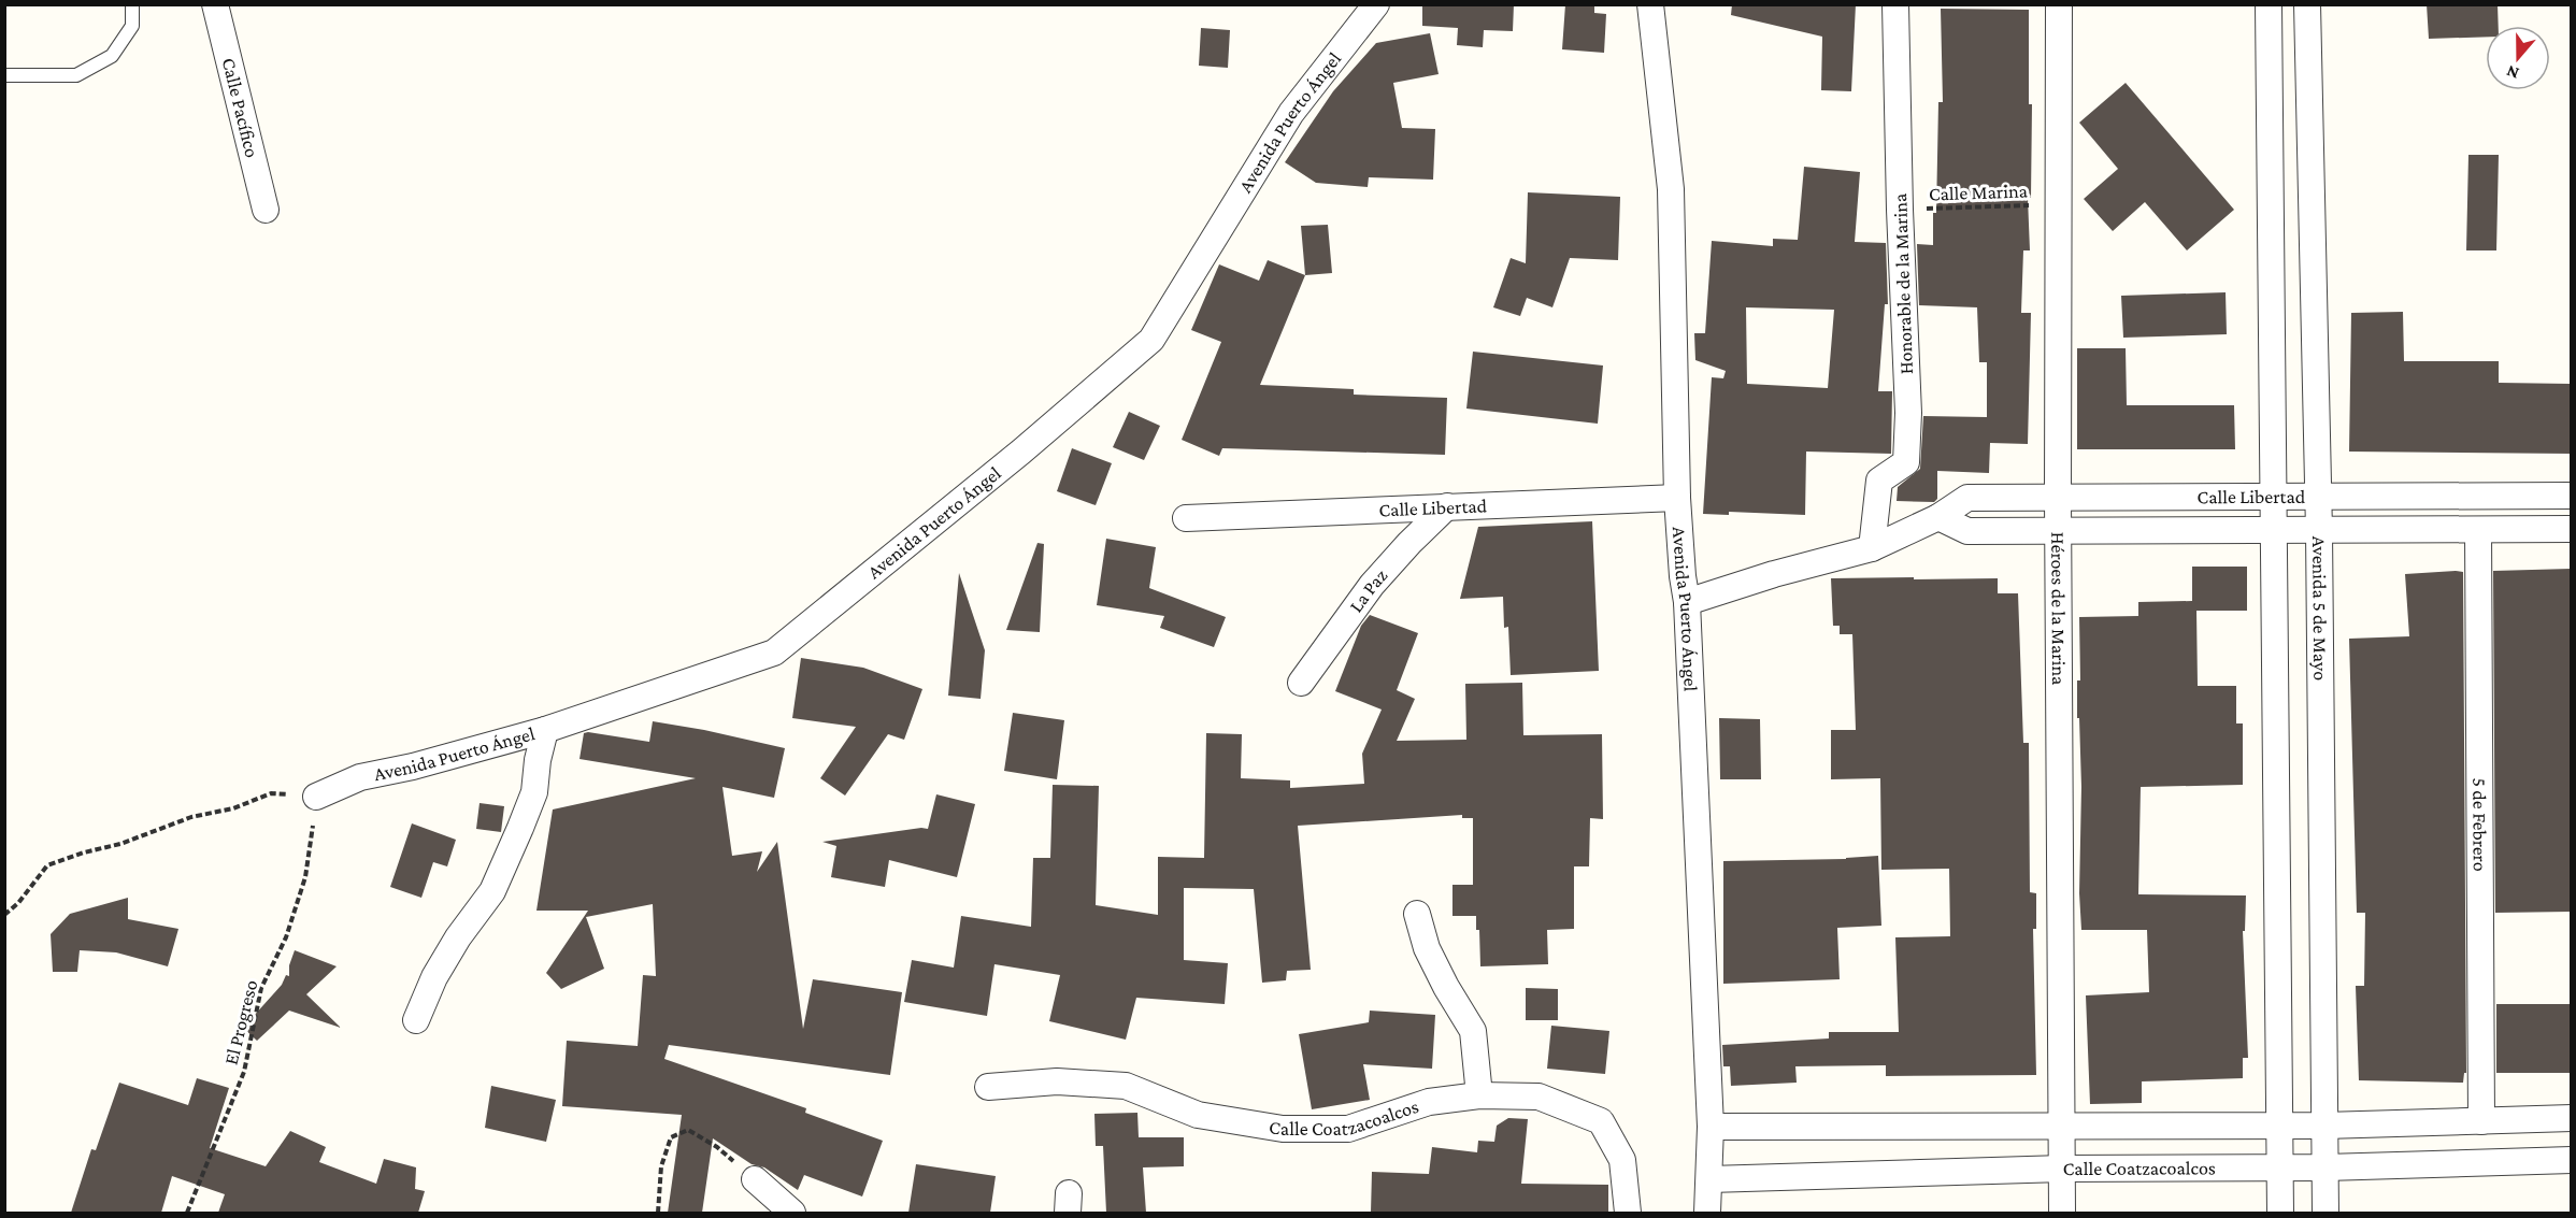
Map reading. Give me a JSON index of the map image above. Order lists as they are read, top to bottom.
{
  "streets": {
    "street": [
      "Calle Pacífico",
      "Avenida Puerto Ángel",
      "Honorable de la Marina",
      "Calle Libertad",
      "La Paz",
      "Avenida 5 de Mayo",
      "Héroes de la Marina",
      "5 de Febrero",
      "Calle Coatzacoalcos"
    ],
    "path": ["Calle Marina", "El Progreso"]
  },
  "crossings": [
    ["Avenida Puerto Ángel", "Calle Libertad"],
    ["Avenida Puerto Ángel", "El Progreso"],
    ["Avenida Puerto Ángel", "Calle Coatzacoalcos"],
    ["Calle Marina", "Honorable de la Marina"],
    ["Calle Marina", "Héroes de la Marina"],
    ["Honorable de la Marina", "Calle Libertad"],
    ["Calle Libertad", "La Paz"],
    ["Calle Libertad", "Avenida 5 de Mayo"],
    ["Calle Libertad", "Héroes de la Marina"],
    ["Calle Libertad", "5 de Febrero"],
    ["Avenida 5 de Mayo", "Calle Coatzacoalcos"],
    ["Héroes de la Marina", "Calle Coatzacoalcos"]
  ],
  "north": "bottom"
}
